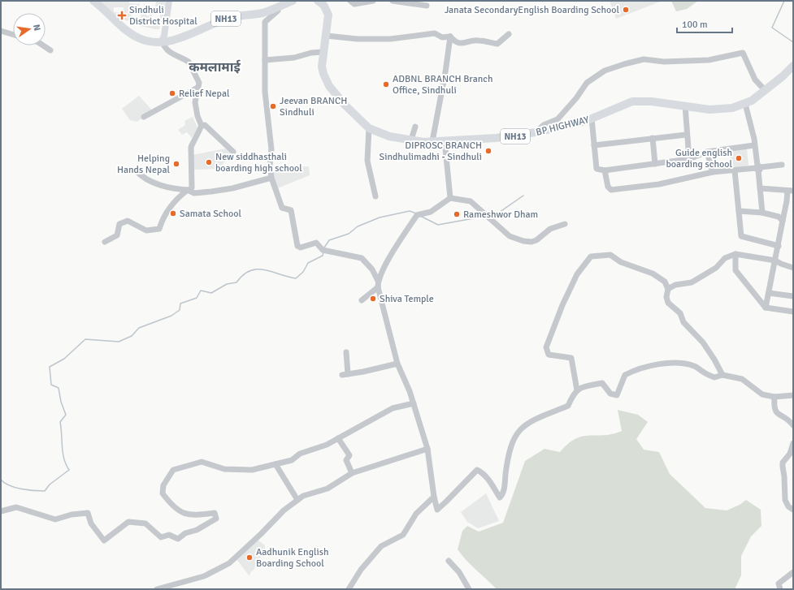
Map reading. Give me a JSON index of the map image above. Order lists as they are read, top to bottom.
{
  "streets": {
    "highway": ["NH13", "BP HIGHWAY"]
  },
  "districts": ["कमलामाई"],
  "places": {
    "other": [
      "Janata SecondaryEnglish Boarding School",
      "ADBNL BRANCH Branch Office, Sindhuli",
      "Relief Nepal",
      "Jeevan BRANCH Sindhuli",
      "DIPROSC BRANCH Sindhulimadhi - Sindhuli",
      "Guide english boarding school",
      "New siddhasthali boarding high school",
      "Helping Hands Nepal",
      "Samata School",
      "Rameshwor Dham",
      "Shiva Temple",
      "Aadhunik English Boarding School"
    ],
    "health": ["Sindhuli District Hospital"]
  },
  "scale_bar": "100 m",
  "north": "right"
}
